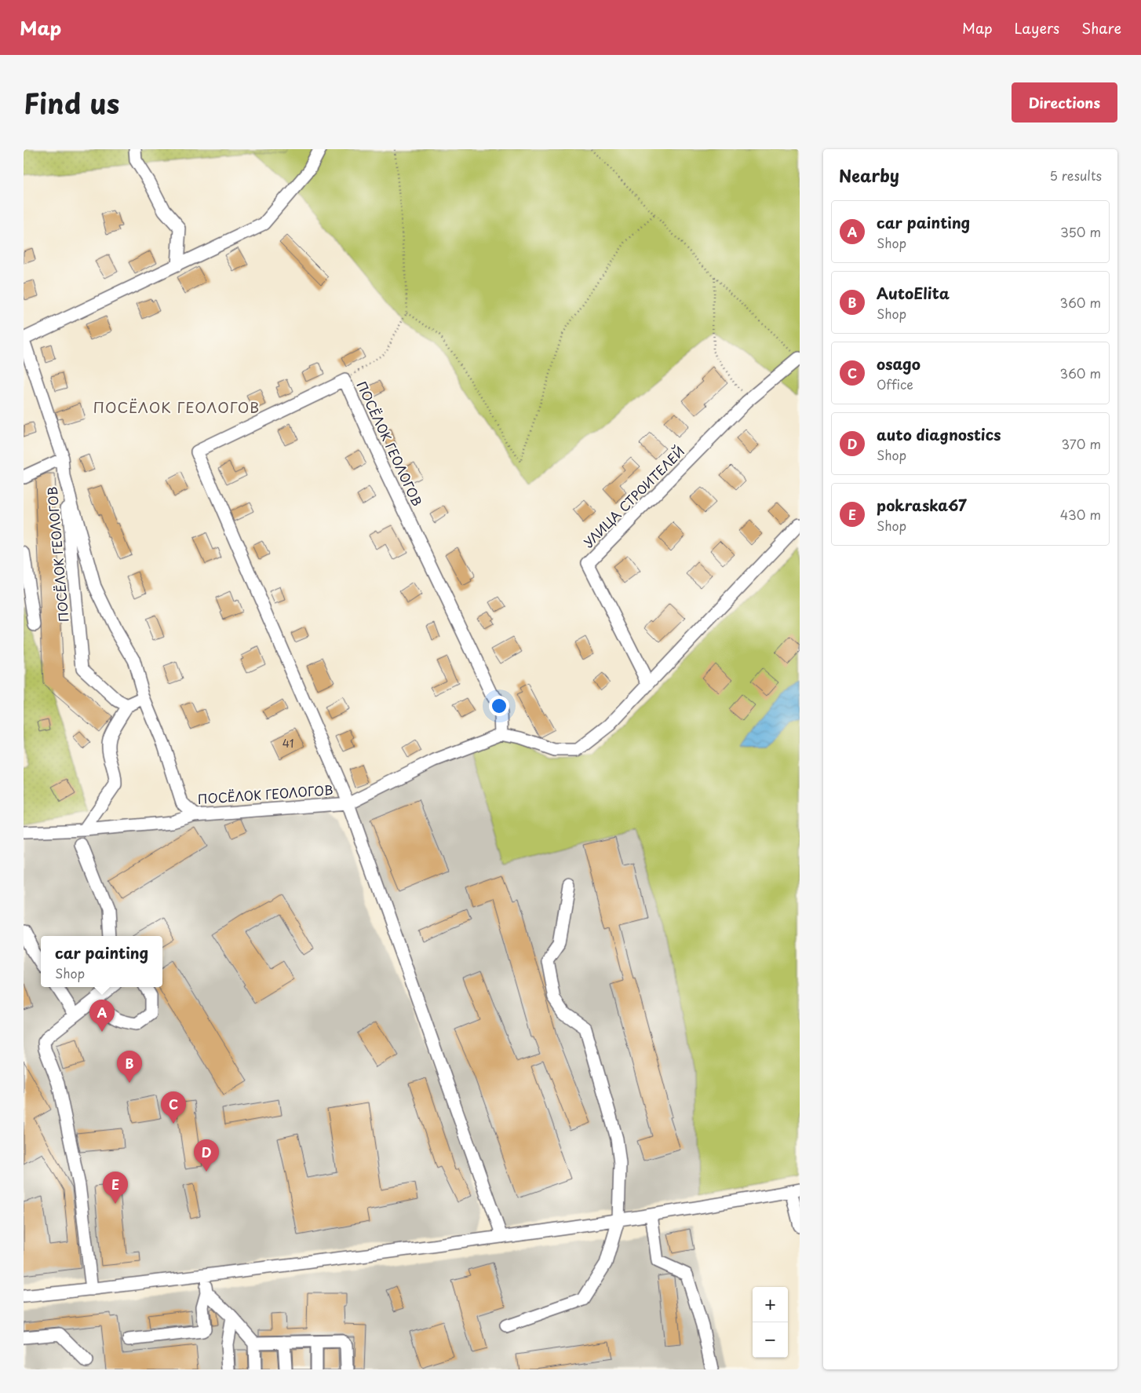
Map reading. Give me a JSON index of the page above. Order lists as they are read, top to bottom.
{
  "streets": {
    "street": ["ПОСЁЛОК ГЕОЛОГОВ", "УЛИЦА СТРОИТЕЛЕЙ"]
  },
  "districts": ["ПОСЁЛОК ГЕОЛОГОВ"],
  "house_numbers": ["41"],
  "page": {
    "header": "Map",
    "nav": ["Map", "Layers", "Share"],
    "title": "Find us",
    "buttons": "Directions",
    "heading": ["Nearby", "5 results"],
    "list": [
      {
        "mark": "A",
        "name": "car painting",
        "note": "Shop",
        "value": "350 m"
      },
      {
        "mark": "B",
        "name": "AutoElita",
        "note": "Shop",
        "value": "360 m"
      },
      {
        "mark": "C",
        "name": "osago",
        "note": "Office",
        "value": "360 m"
      },
      {
        "mark": "D",
        "name": "auto diagnostics",
        "note": "Shop",
        "value": "370 m"
      },
      {
        "mark": "E",
        "name": "pokraska67",
        "note": "Shop",
        "value": "430 m"
      }
    ],
    "popup": ["car painting", "Shop"],
    "pins": [
      "A",
      "B",
      "C",
      "D",
      "E"
    ],
    "map_buttons": ["+", "−"]
  }
}
